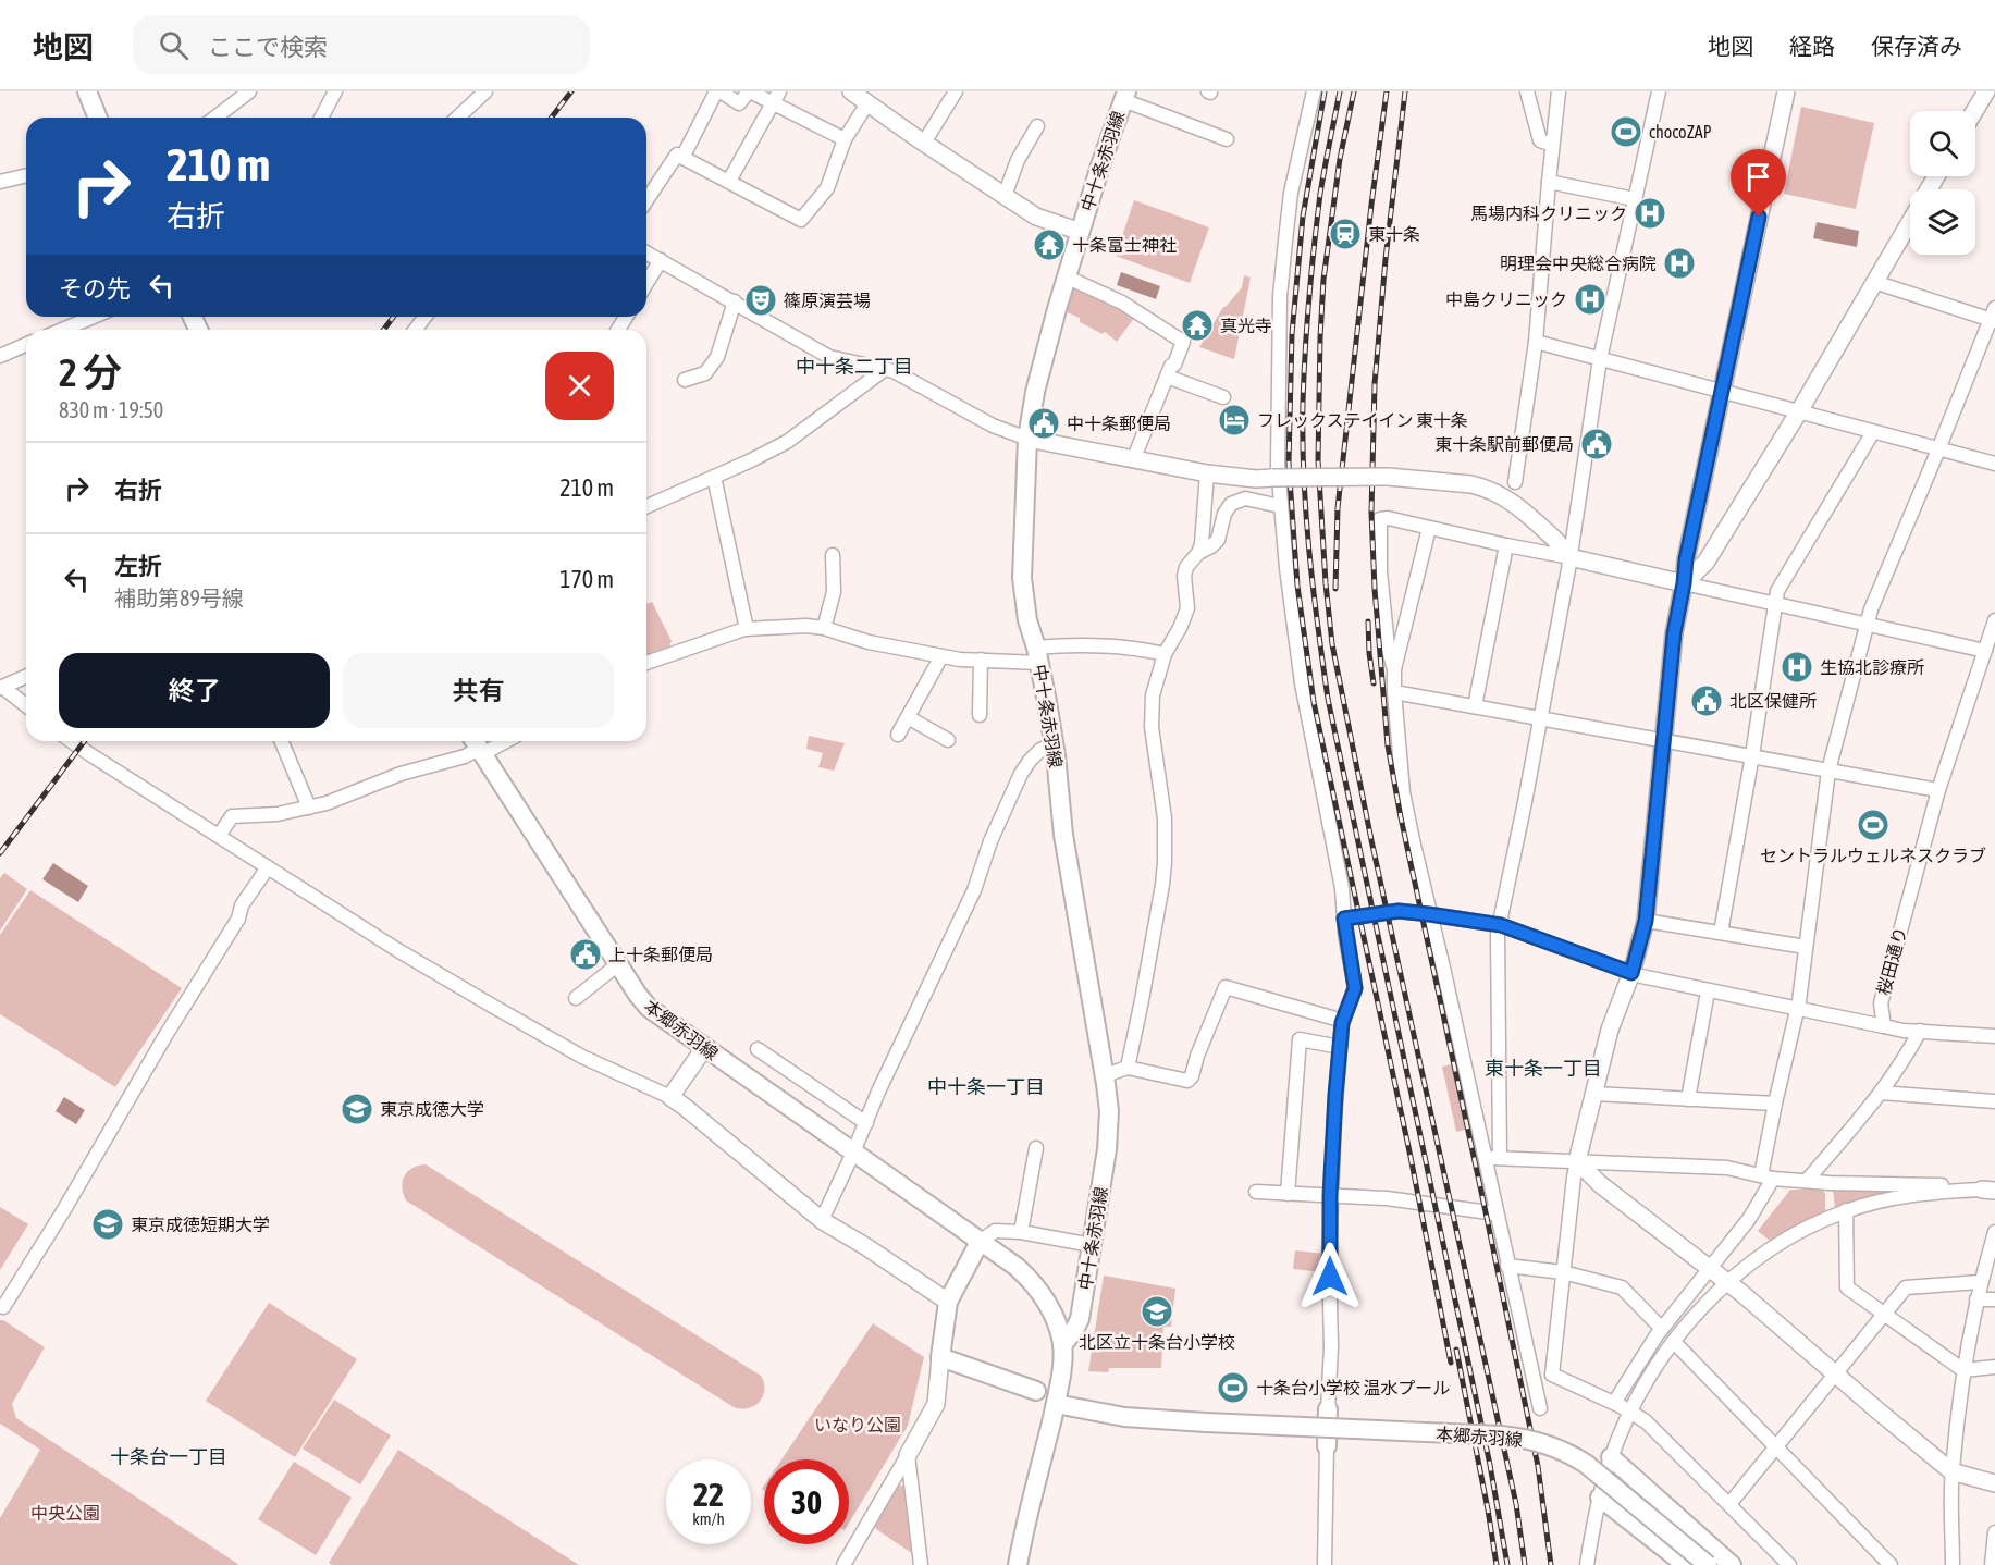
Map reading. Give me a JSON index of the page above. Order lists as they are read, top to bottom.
{
  "streets": {
    "main road": ["中十条赤羽線", "本郷赤羽線"],
    "street": ["桜田通り"]
  },
  "crossings": [
    ["中十条赤羽線", "本郷赤羽線"]
  ],
  "districts": [
    "中十条二丁目",
    "東十条一丁目",
    "中十条一丁目",
    "十条台一丁目"
  ],
  "parks": ["いなり公園", "中央公園"],
  "places": {
    "sports": ["chocoZAP", "セントラルウェルネスクラブ", "十条台小学校 温水プール"],
    "hospital": [
      "馬場内科クリニック",
      "明理会中央総合病院",
      "中島クリニック",
      "生協北診療所"
    ],
    "station": ["東十条"],
    "temple": ["十条富士神社", "真光寺"],
    "theatre": ["篠原演芸場"],
    "hotel": ["フレックステイイン 東十条"],
    "public building": [
      "中十条郵便局",
      "東十条駅前郵便局",
      "北区保健所",
      "上十条郵便局"
    ],
    "school or university": ["東京成徳大学", "東京成徳短期大学", "北区立十条台小学校"]
  },
  "page": {
    "header": "地図",
    "search": "ここで検索",
    "nav": ["地図", "経路", "保存済み"],
    "turn": ["210 m", "右折"],
    "then": "その先",
    "heading": ["2 分", "830 m · 19:50"],
    "list": [
      {
        "name": "右折",
        "value": "210 m"
      },
      {
        "name": "左折",
        "note": "補助第89号線",
        "value": "170 m"
      }
    ],
    "buttons": ["終了", "共有"],
    "speed": "22 km/h",
    "limit": "30"
  }
}
